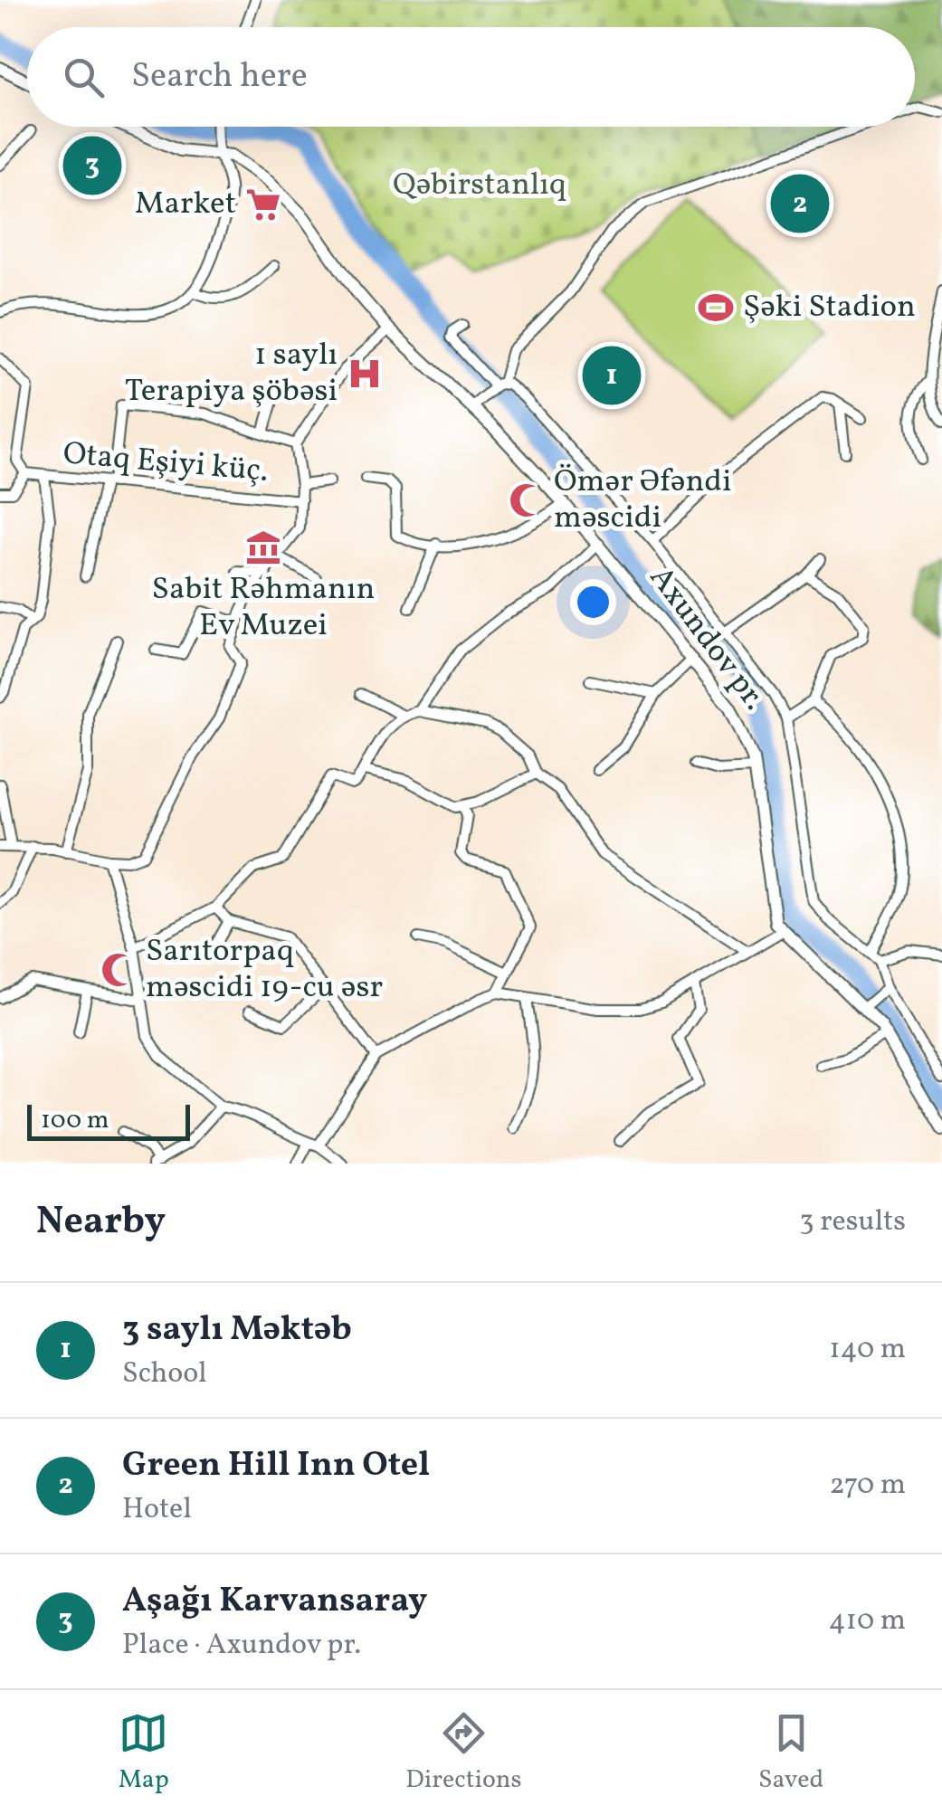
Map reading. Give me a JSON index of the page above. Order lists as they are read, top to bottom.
{
  "streets": {
    "street": ["Otaq Eşiyi küç.", "Axundov pr."]
  },
  "parks": ["Qəbirstanlıq"],
  "places": {
    "supermarket": ["Market"],
    "sports": ["Şəki Stadion"],
    "hospital": ["1 saylı Terapiya şöbəsi"],
    "mosque": ["Ömər Əfəndi məscidi", "Sarıtorpaq məscidi 19-cu əsr"],
    "museum": ["Sabit Rəhmanın Ev Muzei"]
  },
  "scale_bar": "100 m",
  "page": {
    "search": "Search here",
    "pins": ["3", "2", "1"],
    "scale": "100 m",
    "heading": ["Nearby", "3 results"],
    "list": [
      {
        "mark": "1",
        "name": "3 saylı Məktəb",
        "note": "School",
        "value": "140 m"
      },
      {
        "mark": "2",
        "name": "Green Hill Inn Otel",
        "note": "Hotel",
        "value": "270 m"
      },
      {
        "mark": "3",
        "name": "Aşağı Karvansaray",
        "note": "Place · Axundov pr.",
        "value": "410 m"
      }
    ],
    "nav": ["Map", "Directions", "Saved"]
  }
}
